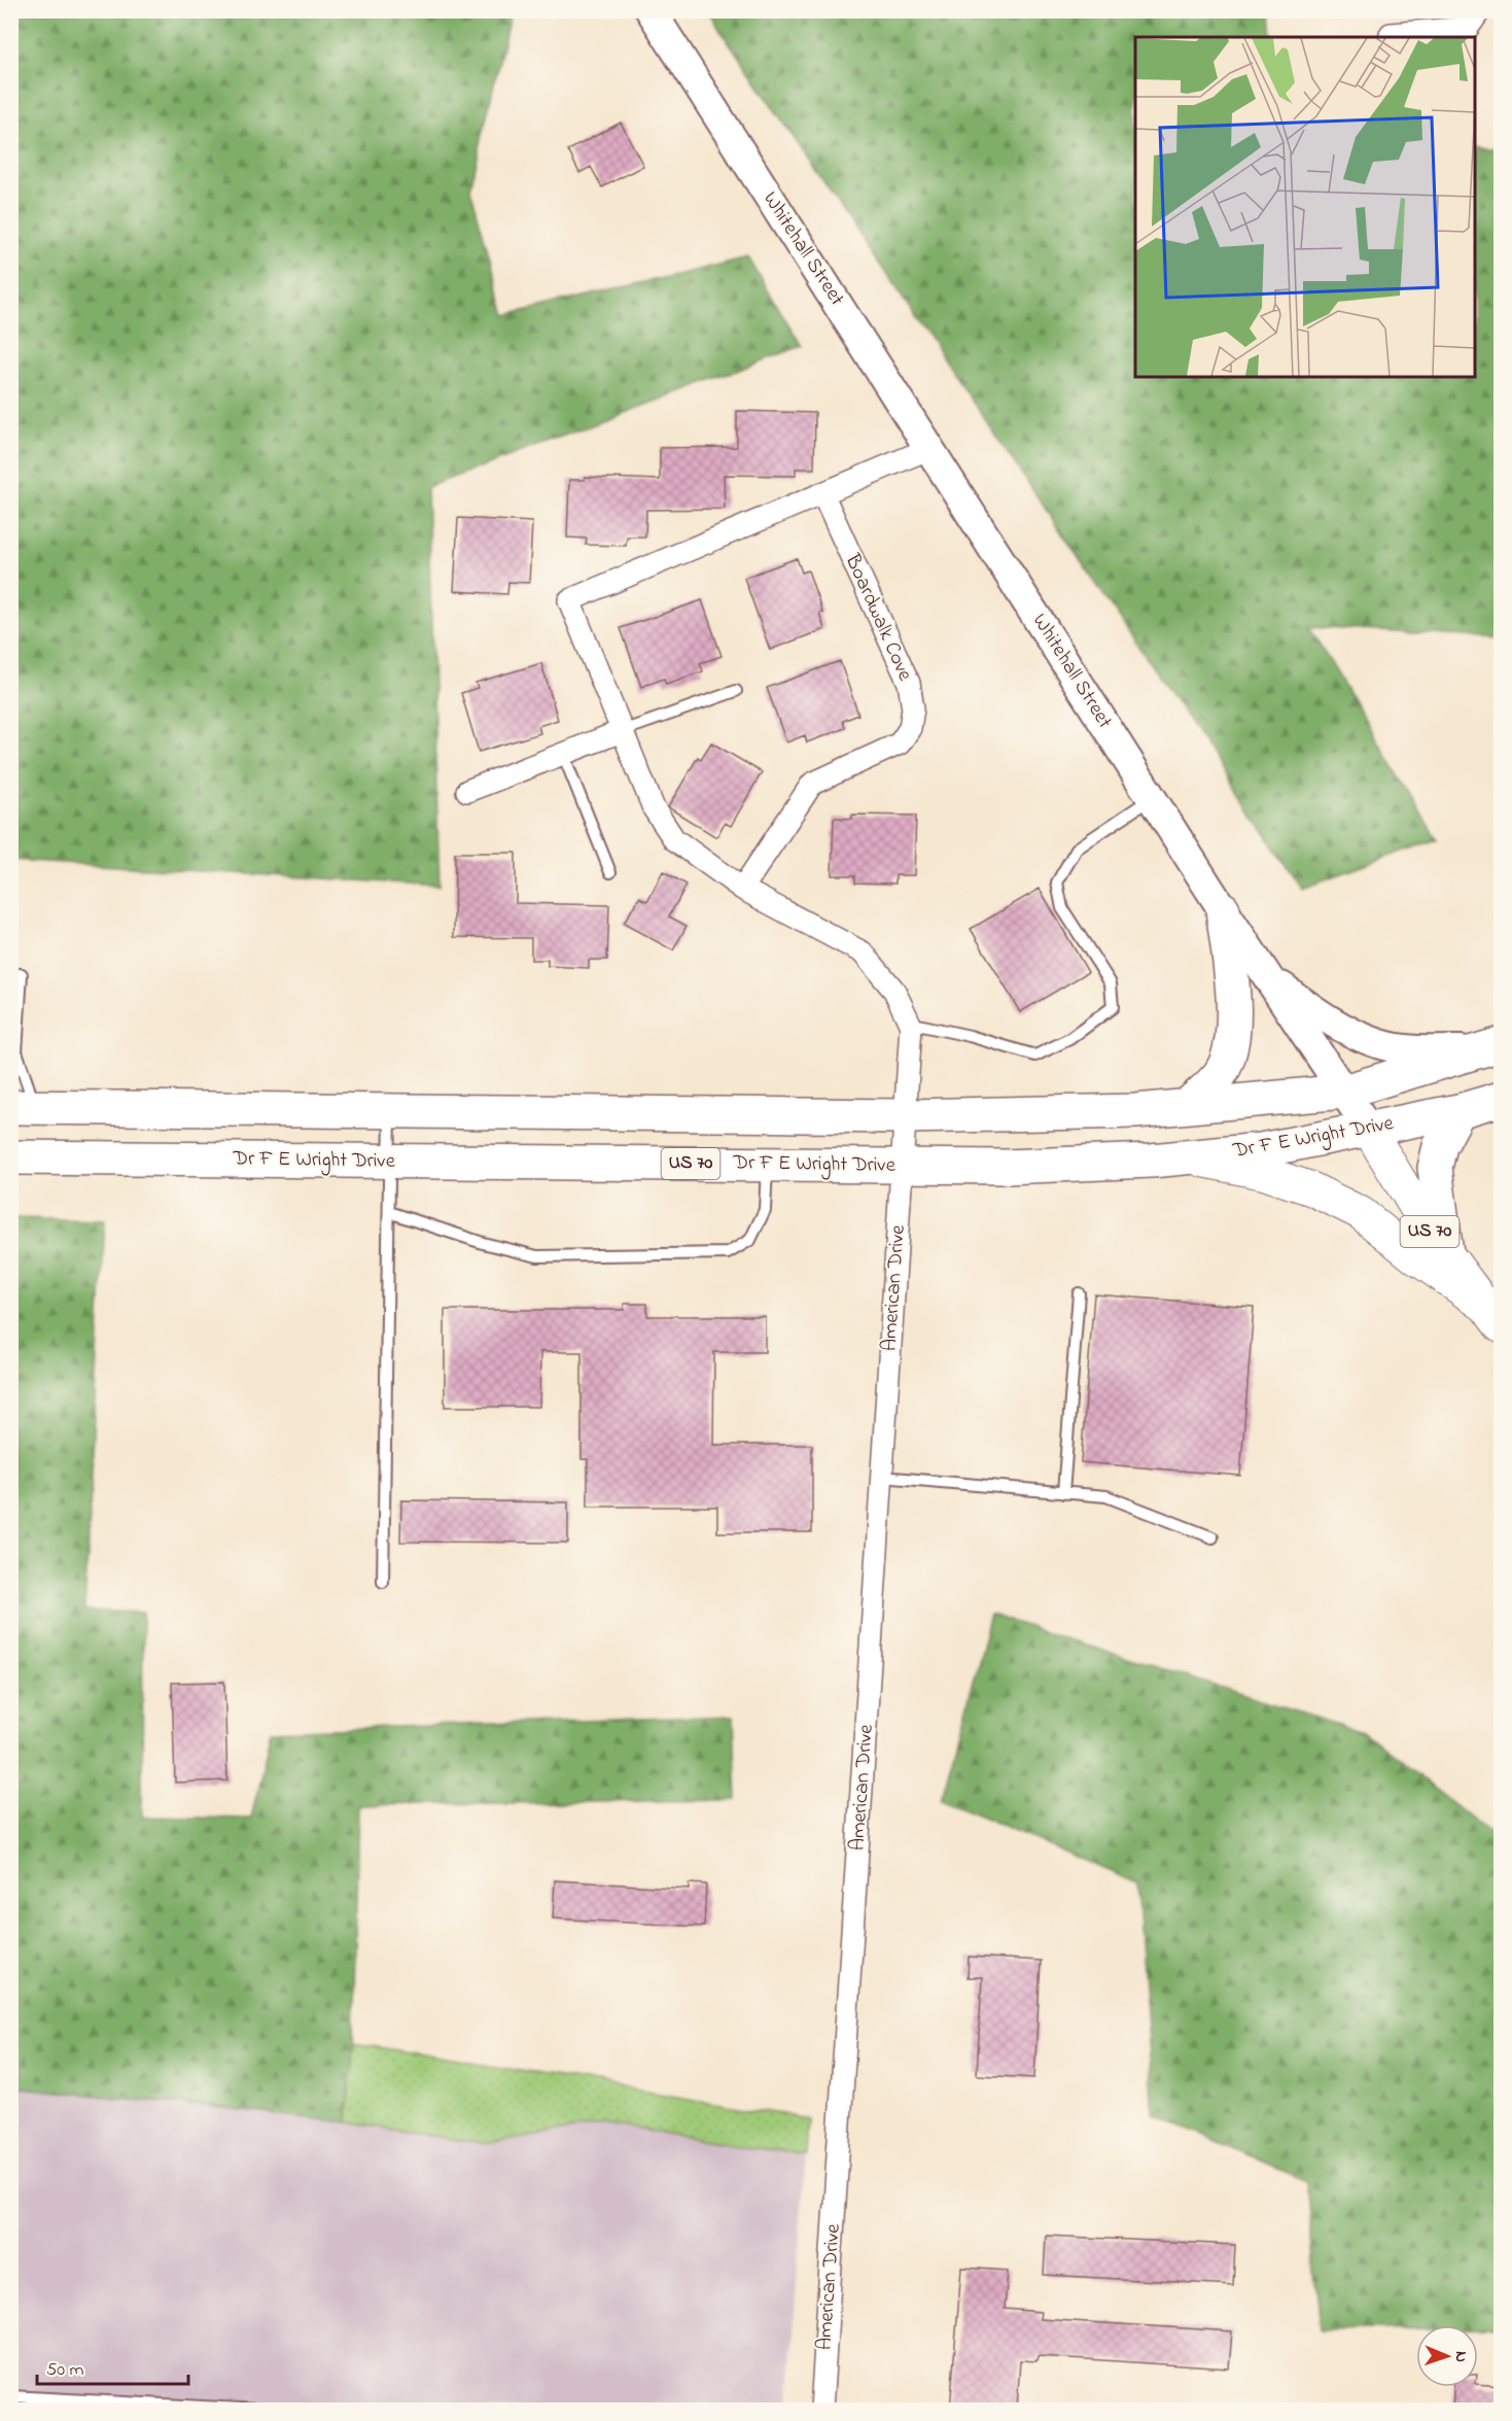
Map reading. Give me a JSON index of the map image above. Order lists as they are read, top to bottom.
{
  "streets": {
    "highway": ["Dr F E Wright Drive", "US 70"],
    "main road": ["Whitehall Street"],
    "street": ["Boardwalk Cove", "American Drive"]
  },
  "crossings": [
    ["Whitehall Street", "Dr F E Wright Drive"],
    ["Dr F E Wright Drive", "American Drive"]
  ],
  "scale_bar": "50 m",
  "north": "right"
}
